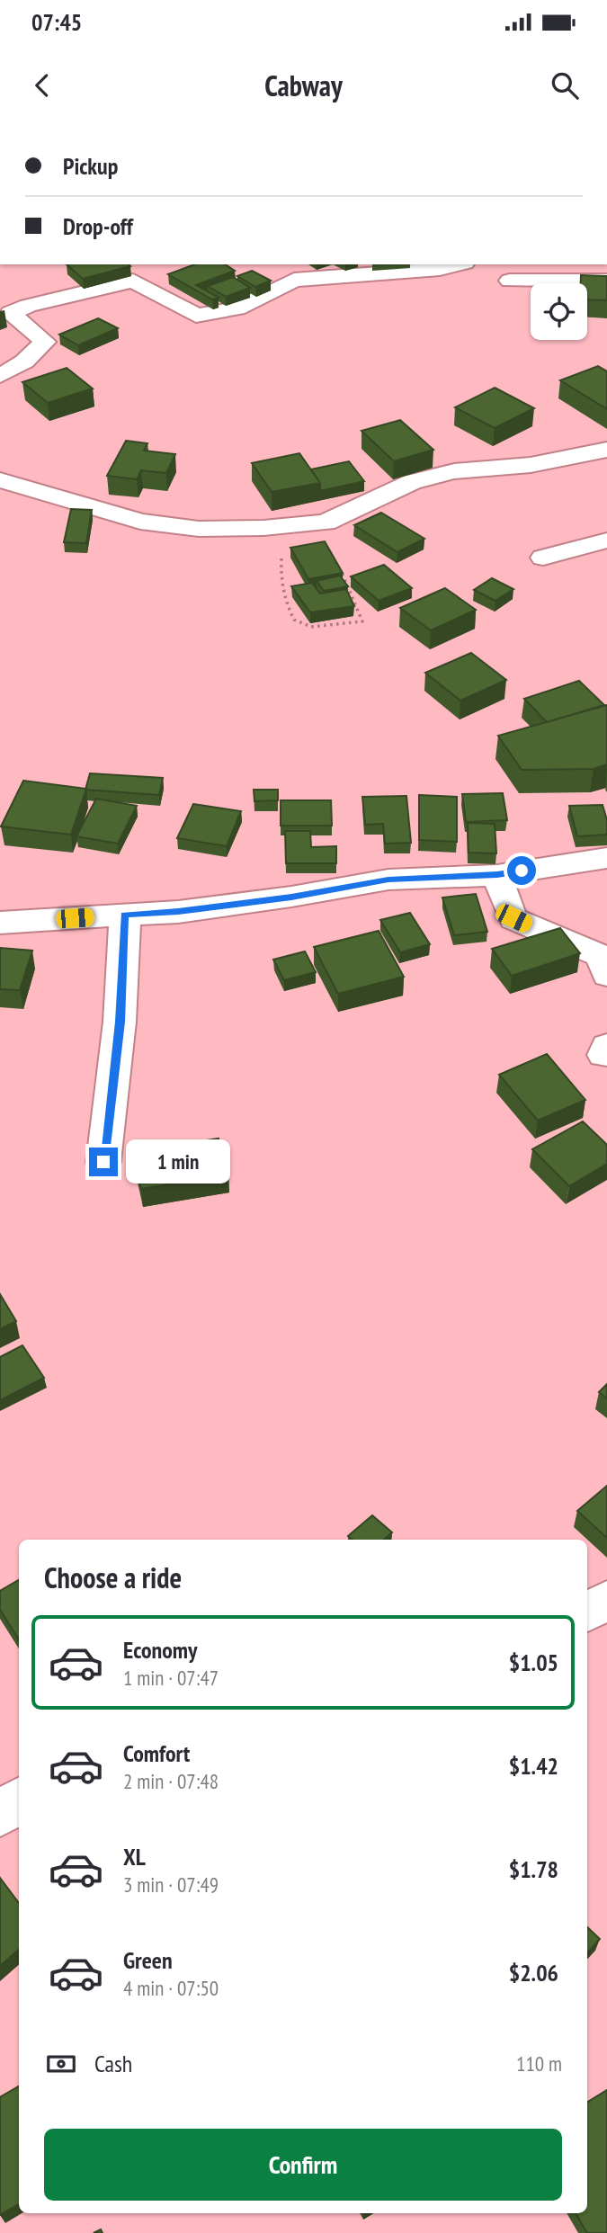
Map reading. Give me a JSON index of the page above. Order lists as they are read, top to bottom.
{
  "page": {
    "status": "07:45",
    "header": "Cabway",
    "banner": ["Pickup", "Drop-off"],
    "bubble": "1 min",
    "heading": "Choose a ride",
    "list": [
      {
        "name": "Economy",
        "note": "1 min · 07:47",
        "value": "$1.05"
      },
      {
        "name": "Comfort",
        "note": "2 min · 07:48",
        "value": "$1.42"
      },
      {
        "name": "XL",
        "note": "3 min · 07:49",
        "value": "$1.78"
      },
      {
        "name": "Green",
        "note": "4 min · 07:50",
        "value": "$2.06"
      }
    ],
    "pay": ["Cash", "110 m"],
    "buttons": "Confirm"
  }
}
